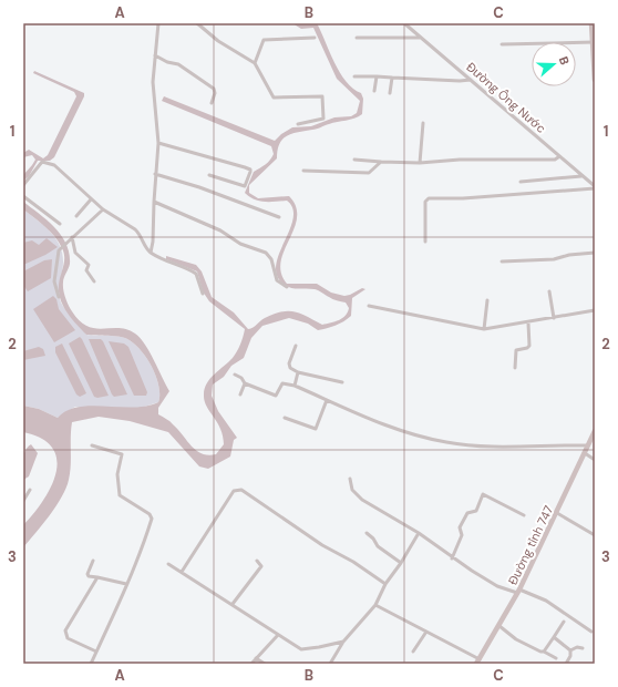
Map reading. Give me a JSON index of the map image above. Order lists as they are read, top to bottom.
{
  "streets": {
    "main road": ["Đường tỉnh 747"],
    "street": ["Đường Ống Nước"]
  },
  "north": "right",
  "grid": {
    "columns": ["A", "B", "C"],
    "rows": ["1", "2", "3"]
  }
}
